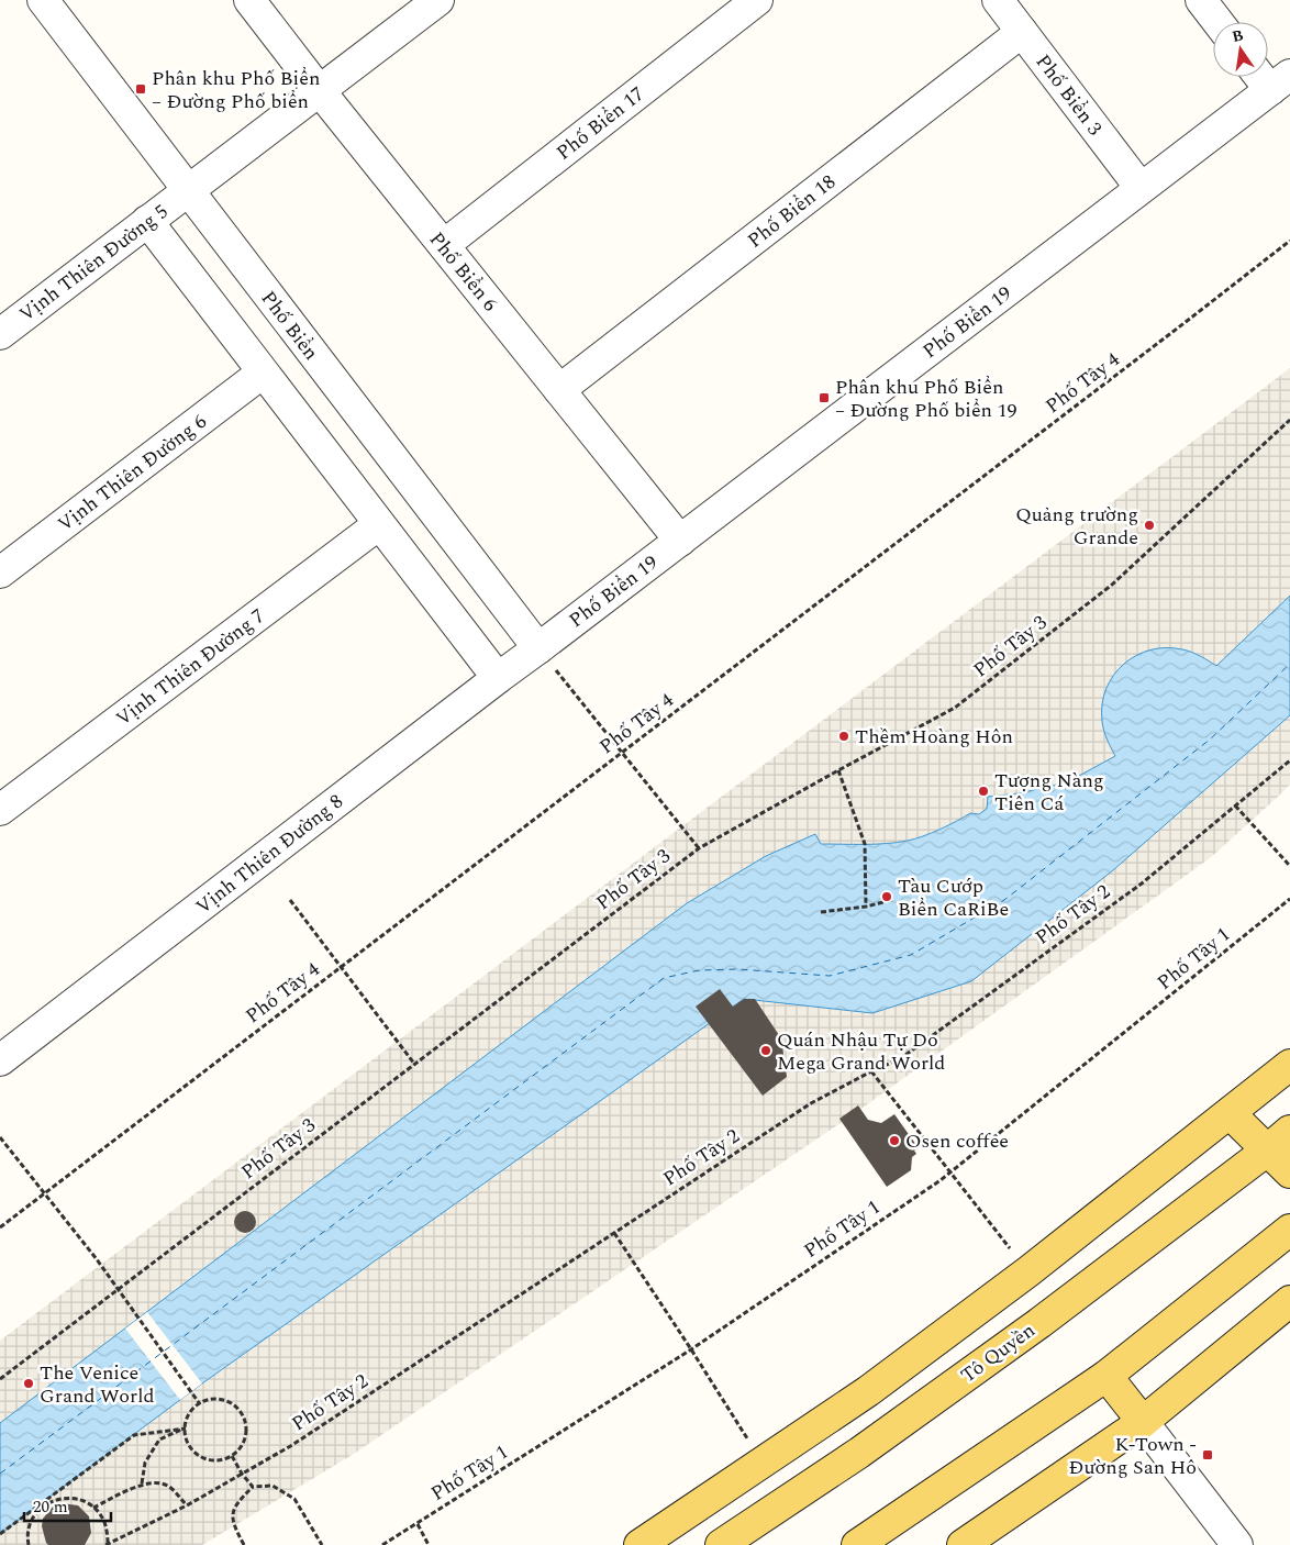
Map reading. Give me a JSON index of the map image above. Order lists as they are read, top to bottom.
{
  "streets": {
    "main road": ["Tô Quyền"],
    "street": [
      "Phố Biển 3",
      "Phố Biển 17",
      "Phố Biển 18",
      "Vịnh Thiên Đường 5",
      "Phố Biển 6",
      "Phố Biển 19",
      "Phố Biển",
      "Vịnh Thiên Đường 6",
      "Vịnh Thiên Đường 7",
      "Vịnh Thiên Đường 8"
    ],
    "path": [
      "Phố Tây 4",
      "Phố Tây 3",
      "Phố Tây 2",
      "Phố Tây 1"
    ]
  },
  "crossings": [
    ["Phố Biển 3", "Phố Biển 18"],
    ["Phố Biển 3", "Phố Biển 19"],
    ["Phố Biển 17", "Phố Biển 6"],
    ["Phố Biển 18", "Phố Biển 6"],
    ["Vịnh Thiên Đường 5", "Phố Biển 6"],
    ["Vịnh Thiên Đường 5", "Phố Biển"],
    ["Phố Biển 6", "Phố Biển 19"],
    ["Phố Biển 19", "Phố Biển"],
    ["Phố Biển 19", "Vịnh Thiên Đường 8"],
    ["Phố Biển", "Vịnh Thiên Đường 8"]
  ],
  "places": {
    "transit": ["Phân khu Phố Biển – Đường Phố biển", "Phân khu Phố Biển – Đường Phố biển 19", "K-Town - Đường San Hô"],
    "other": [
      "Quảng trường Grande",
      "Thềm Hoàng Hôn",
      "Tượng Nàng Tiên Cá",
      "Tàu Cướp Biển CaRiBe",
      "Quán Nhậu Tự Do Mega Grand World",
      "Osen coffee",
      "The Venice Grand World"
    ]
  },
  "scale_bar": "20 m",
  "north": "top"
}
